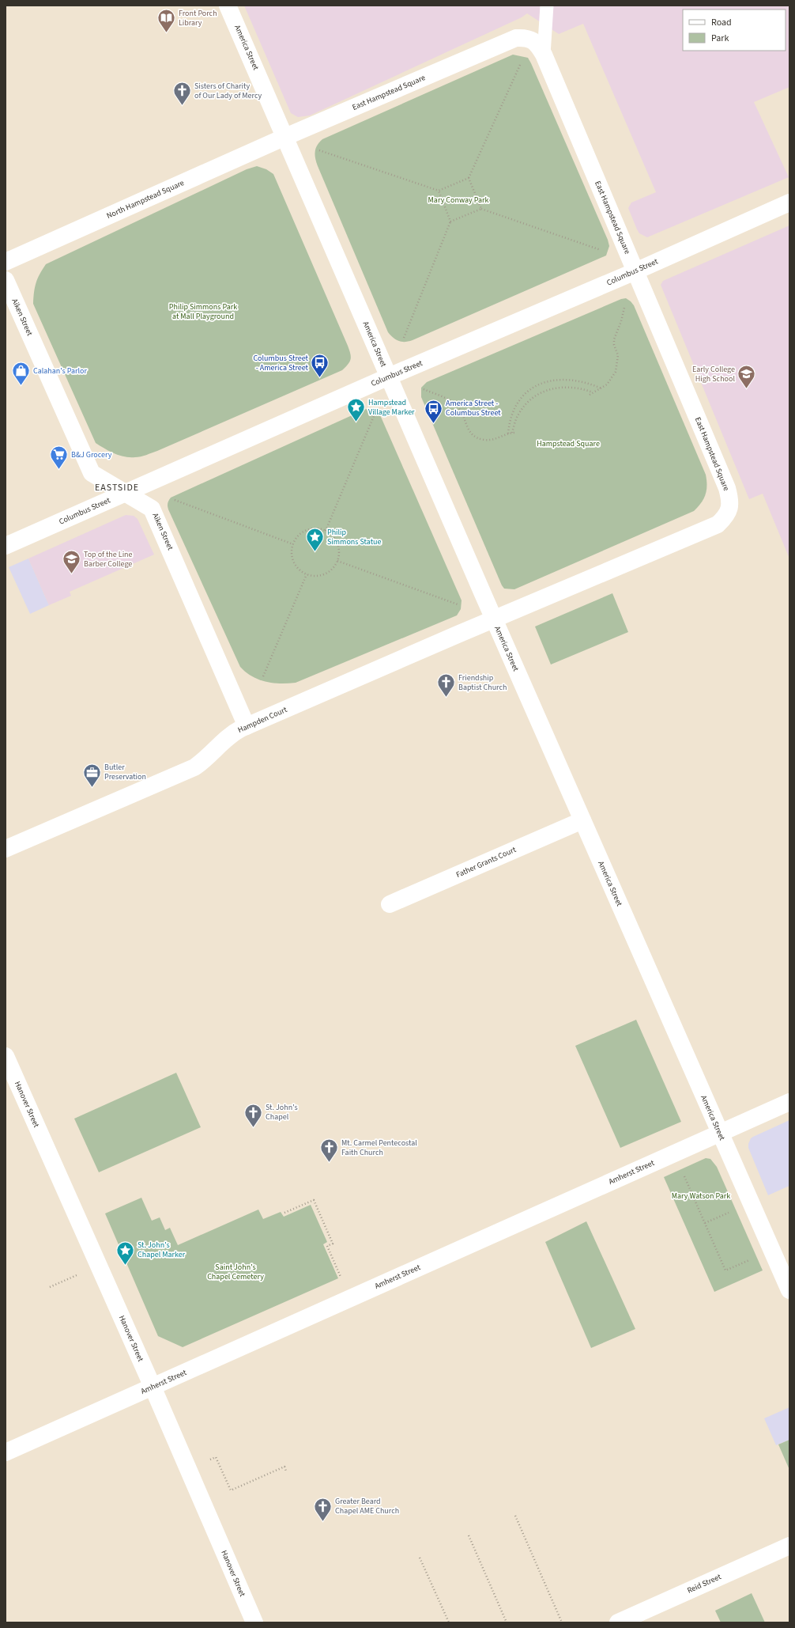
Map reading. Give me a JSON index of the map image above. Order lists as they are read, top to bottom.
{
  "streets": {
    "street": [
      "America Street",
      "East Hampstead Square",
      "North Hampstead Square",
      "Columbus Street",
      "Aiken Street",
      "Hampden Court",
      "Father Grants Court",
      "Hanover Street",
      "Amherst Street",
      "Reid Street"
    ]
  },
  "crossings": [
    ["America Street", "East Hampstead Square"],
    ["America Street", "North Hampstead Square"],
    ["America Street", "Columbus Street"],
    ["America Street", "Hampden Court"],
    ["America Street", "Father Grants Court"],
    ["America Street", "Amherst Street"],
    ["East Hampstead Square", "North Hampstead Square"],
    ["East Hampstead Square", "Columbus Street"],
    ["East Hampstead Square", "Hampden Court"],
    ["Columbus Street", "Aiken Street"],
    ["Aiken Street", "Hampden Court"],
    ["Hanover Street", "Amherst Street"]
  ],
  "districts": ["EASTSIDE"],
  "parks": [
    "Mary Conway Park",
    "Philip Simmons Park at Mall Playground",
    "Hampstead Square",
    "Mary Watson Park",
    "Saint John's Chapel Cemetery"
  ],
  "places": {
    "library": ["Front Porch Library"],
    "church": [
      "Sisters of Charity of Our Lady of Mercy",
      "Friendship Baptist Church",
      "St. John's Chapel",
      "Mt. Carmel Pentecostal Faith Church",
      "Greater Beard Chapel AME Church"
    ],
    "bus stop": ["Columbus Street - America Street", "America Street - Columbus Street"],
    "shop": ["Calahan's Parlor"],
    "school or university": ["Early College High School", "Top of the Line Barber College"],
    "place": ["Hampstead Village Marker", "Philip Simmons Statue", "St. John's Chapel Marker"],
    "supermarket": ["B&J Grocery"],
    "office": ["Butler Preservation"]
  },
  "legend": ["Road", "Park"]
}
